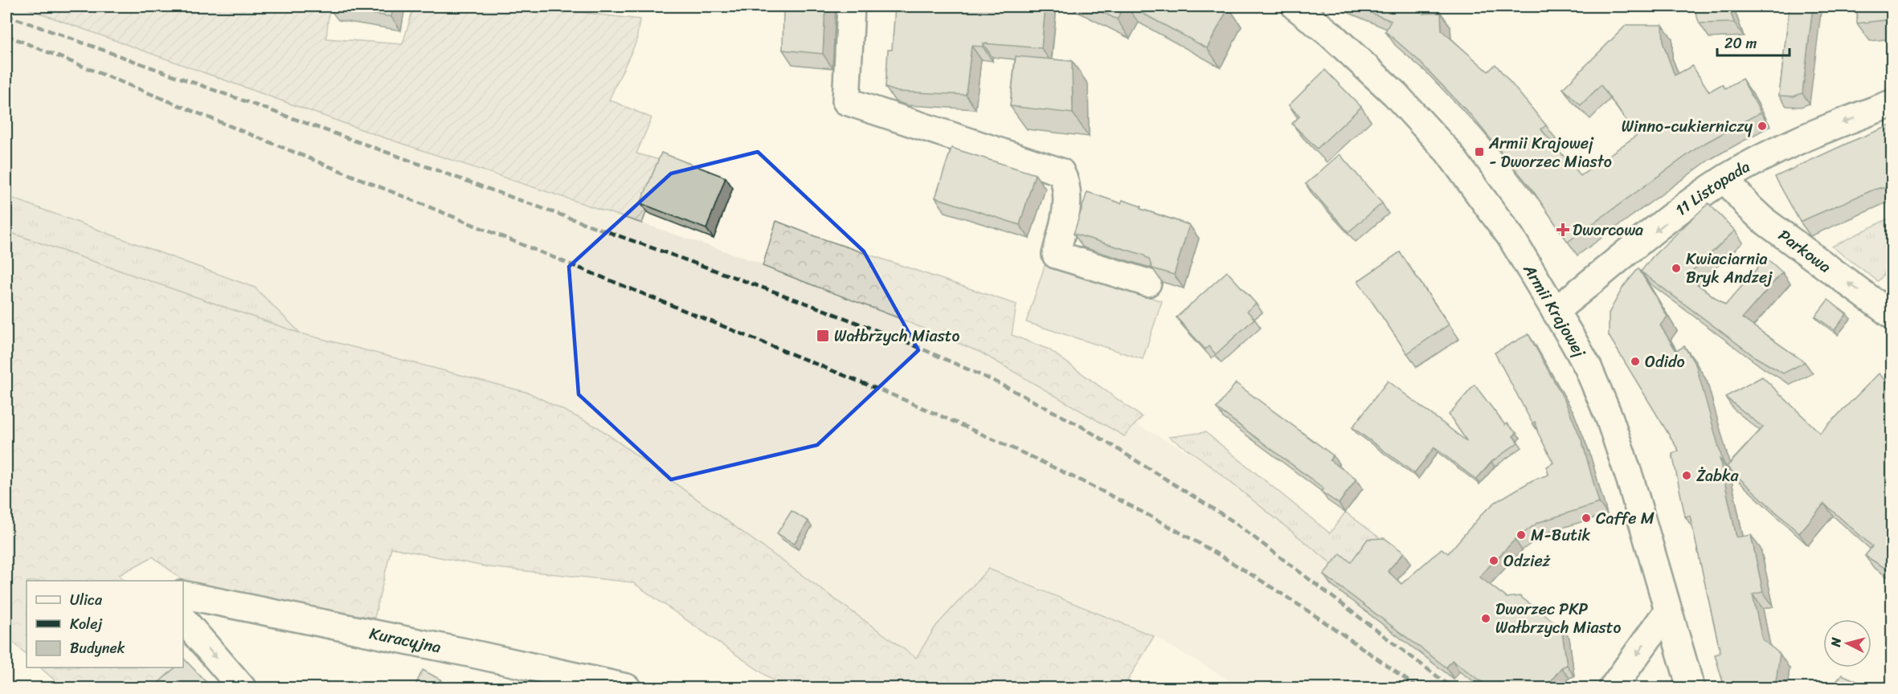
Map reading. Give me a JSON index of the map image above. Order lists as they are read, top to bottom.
{
  "streets": {
    "main road": [
      "11 Listopada",
      "Parkowa",
      "Armii Krajowej",
      "Kuracyjna"
    ]
  },
  "crossings": [
    ["11 Listopada", "Parkowa"],
    ["11 Listopada", "Armii Krajowej"]
  ],
  "one_way": ["11 Listopada", "Parkowa"],
  "places": {
    "other": [
      "Winno-cukierniczy",
      "Kwiaciarnia Bryk Andzej",
      "Odido",
      "Żabka",
      "Caffe M",
      "M-Butik",
      "Odzież",
      "Dworzec PKP Wałbrzych Miasto"
    ],
    "transit": ["Armii Krajowej - Dworzec Miasto", "Wałbrzych Miasto"],
    "health": ["Dworcowa"]
  },
  "legend": ["Ulica", "Kolej", "Budynek"],
  "scale_bar": "20 m",
  "north": "left"
}
